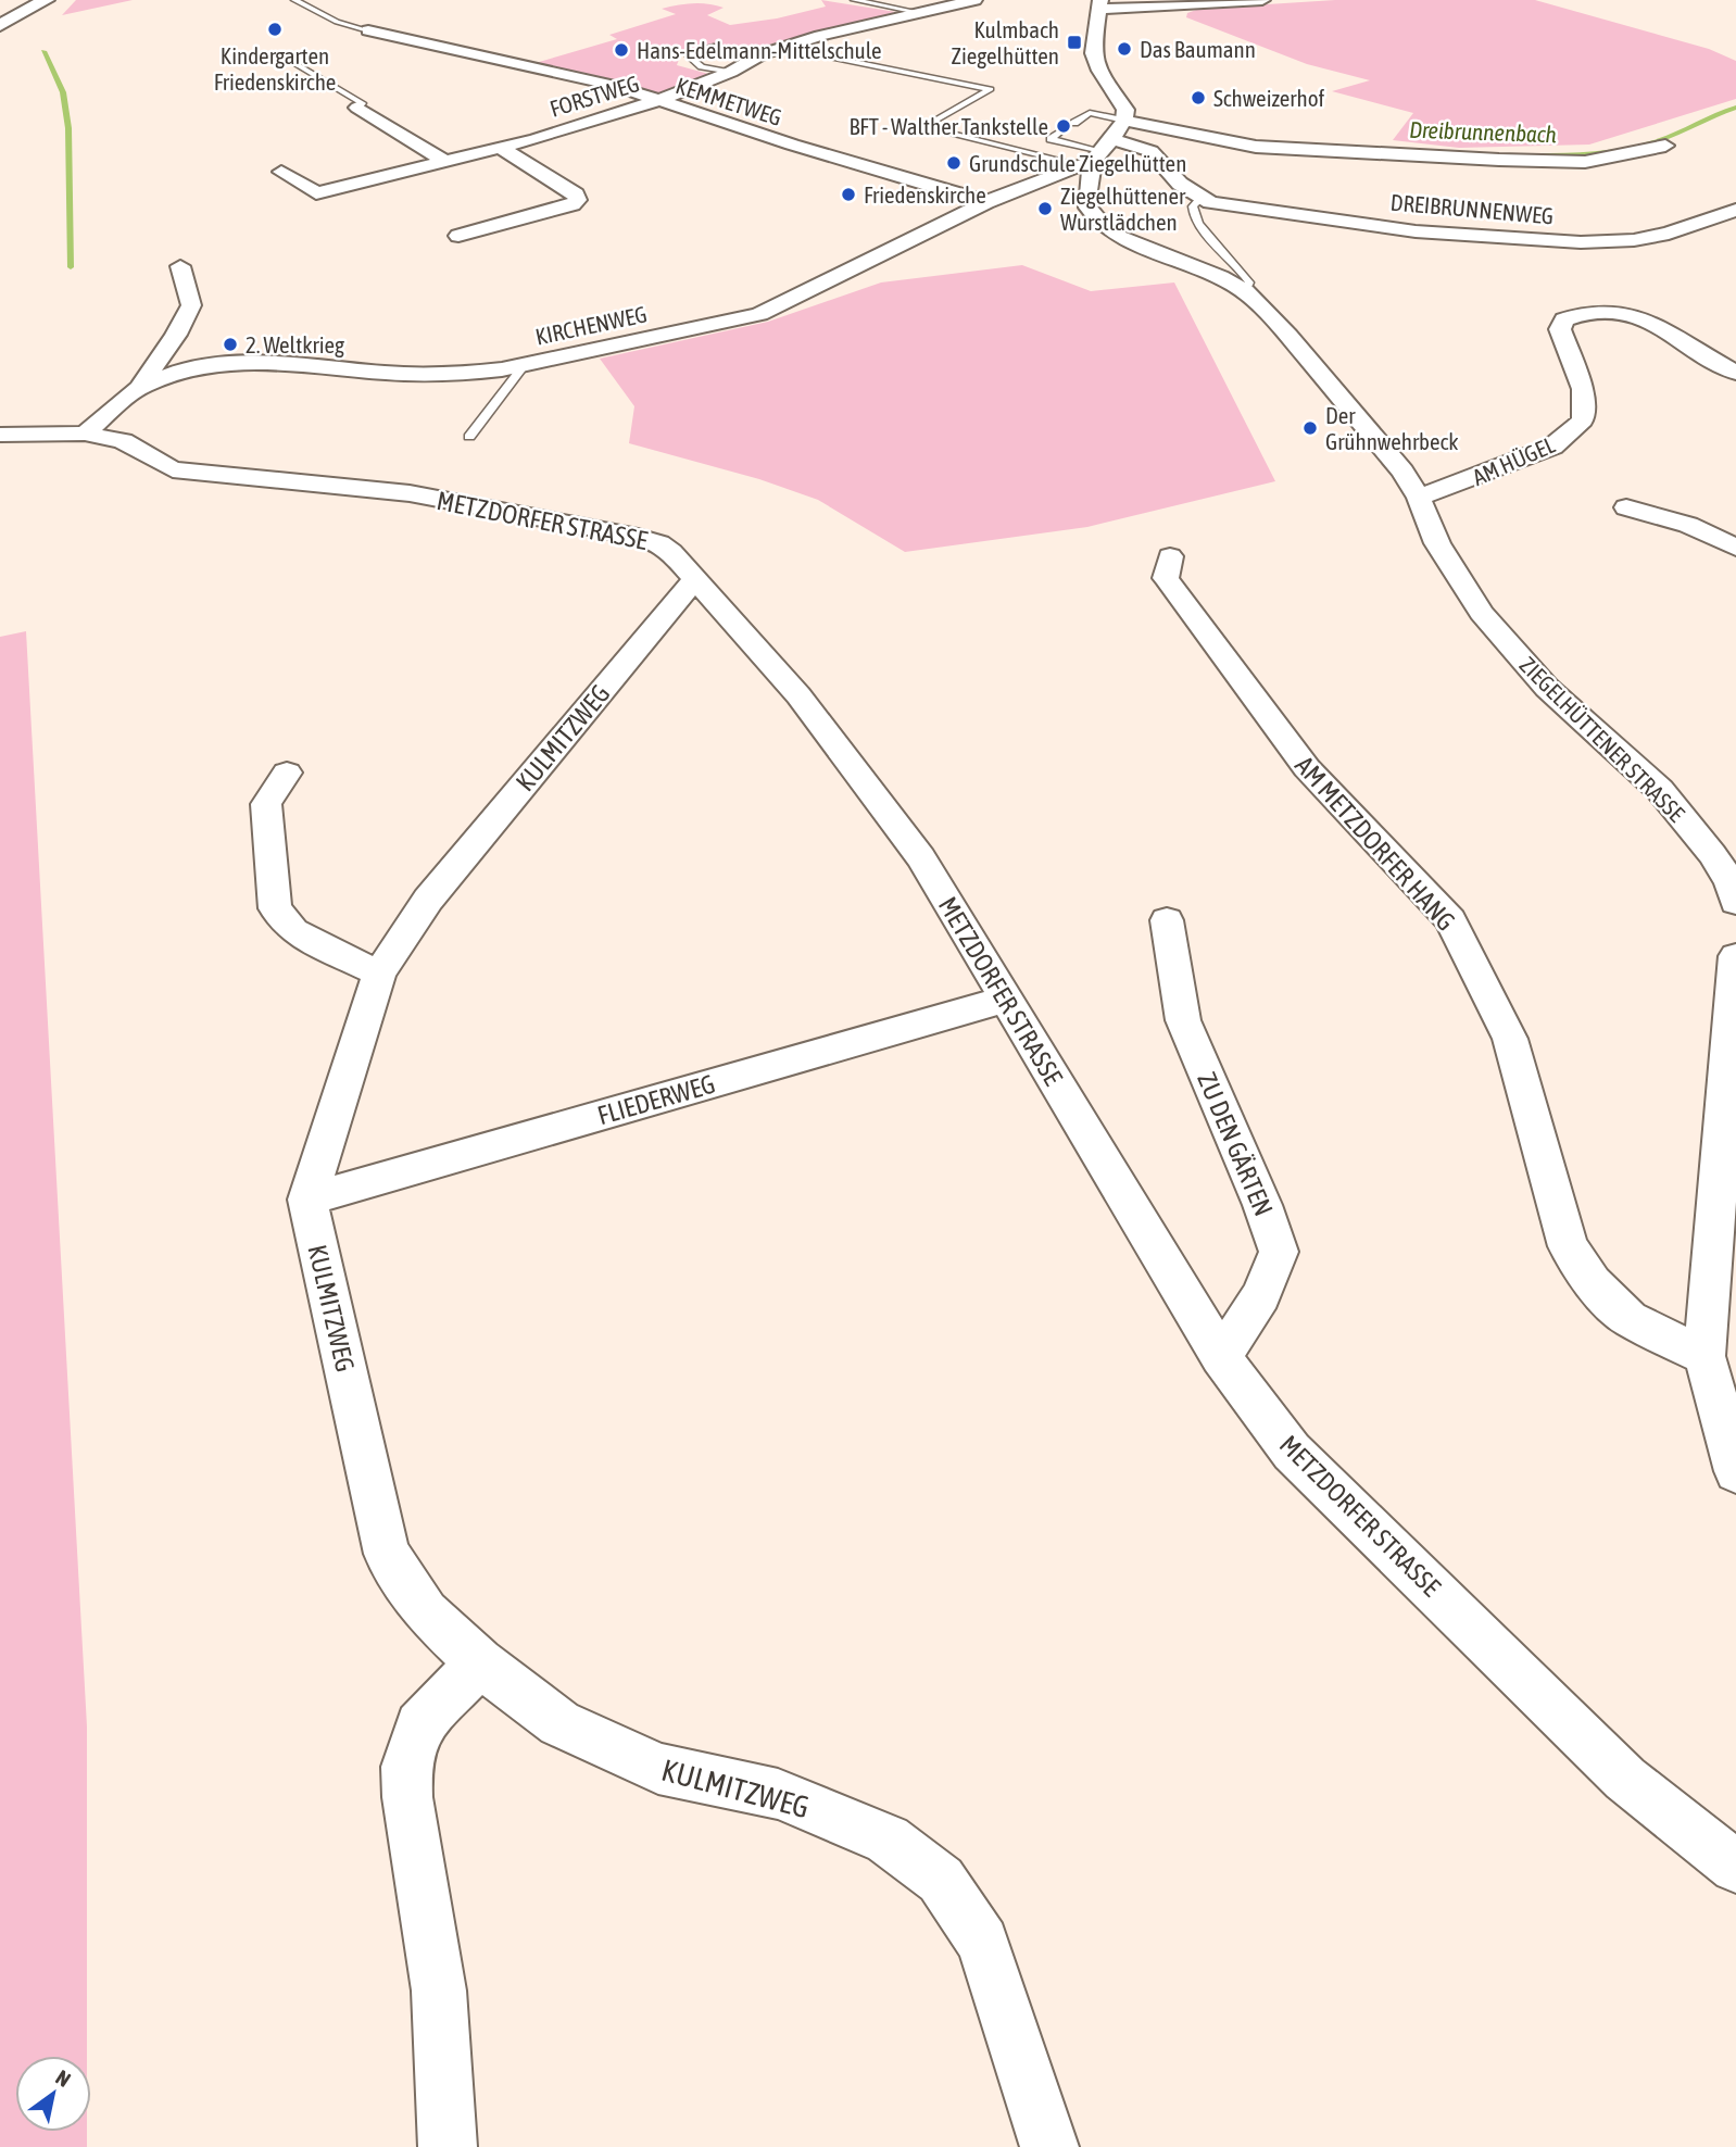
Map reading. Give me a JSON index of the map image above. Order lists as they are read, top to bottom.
{
  "streets": {
    "street": [
      "FORSTWEG",
      "KEMMETWEG",
      "DREIBRUNNENWEG",
      "KIRCHENWEG",
      "AM HÜGEL",
      "METZDORFER STRASSE",
      "KULMITZWEG",
      "ZIEGELHÜTTENER STRASSE",
      "AM METZDORFER HANG",
      "FLIEDERWEG",
      "ZU DEN GÄRTEN"
    ]
  },
  "crossings": [
    ["FORSTWEG", "KEMMETWEG"],
    ["FORSTWEG", "KIRCHENWEG"],
    ["FORSTWEG", "ZIEGELHÜTTENER STRASSE"],
    ["KEMMETWEG", "KIRCHENWEG"],
    ["DREIBRUNNENWEG", "ZIEGELHÜTTENER STRASSE"],
    ["KIRCHENWEG", "METZDORFER STRASSE"],
    ["KIRCHENWEG", "ZIEGELHÜTTENER STRASSE"],
    ["AM HÜGEL", "ZIEGELHÜTTENER STRASSE"],
    ["METZDORFER STRASSE", "KULMITZWEG"],
    ["METZDORFER STRASSE", "FLIEDERWEG"],
    ["METZDORFER STRASSE", "ZU DEN GÄRTEN"],
    ["KULMITZWEG", "FLIEDERWEG"]
  ],
  "water": ["Dreibrunnenbach"],
  "places": {
    "other": [
      "Kindergarten Friedenskirche",
      "Das Baumann",
      "Hans-Edelmann-Mittelschule",
      "Schweizerhof",
      "BFT - Walther Tankstelle",
      "Grundschule Ziegelhütten",
      "Friedenskirche",
      "Ziegelhüttener Wurstlädchen",
      "2. Weltkrieg",
      "Der Grühnwehrbeck"
    ],
    "transit": ["Kulmbach Ziegelhütten"]
  },
  "north": "top right"
}
